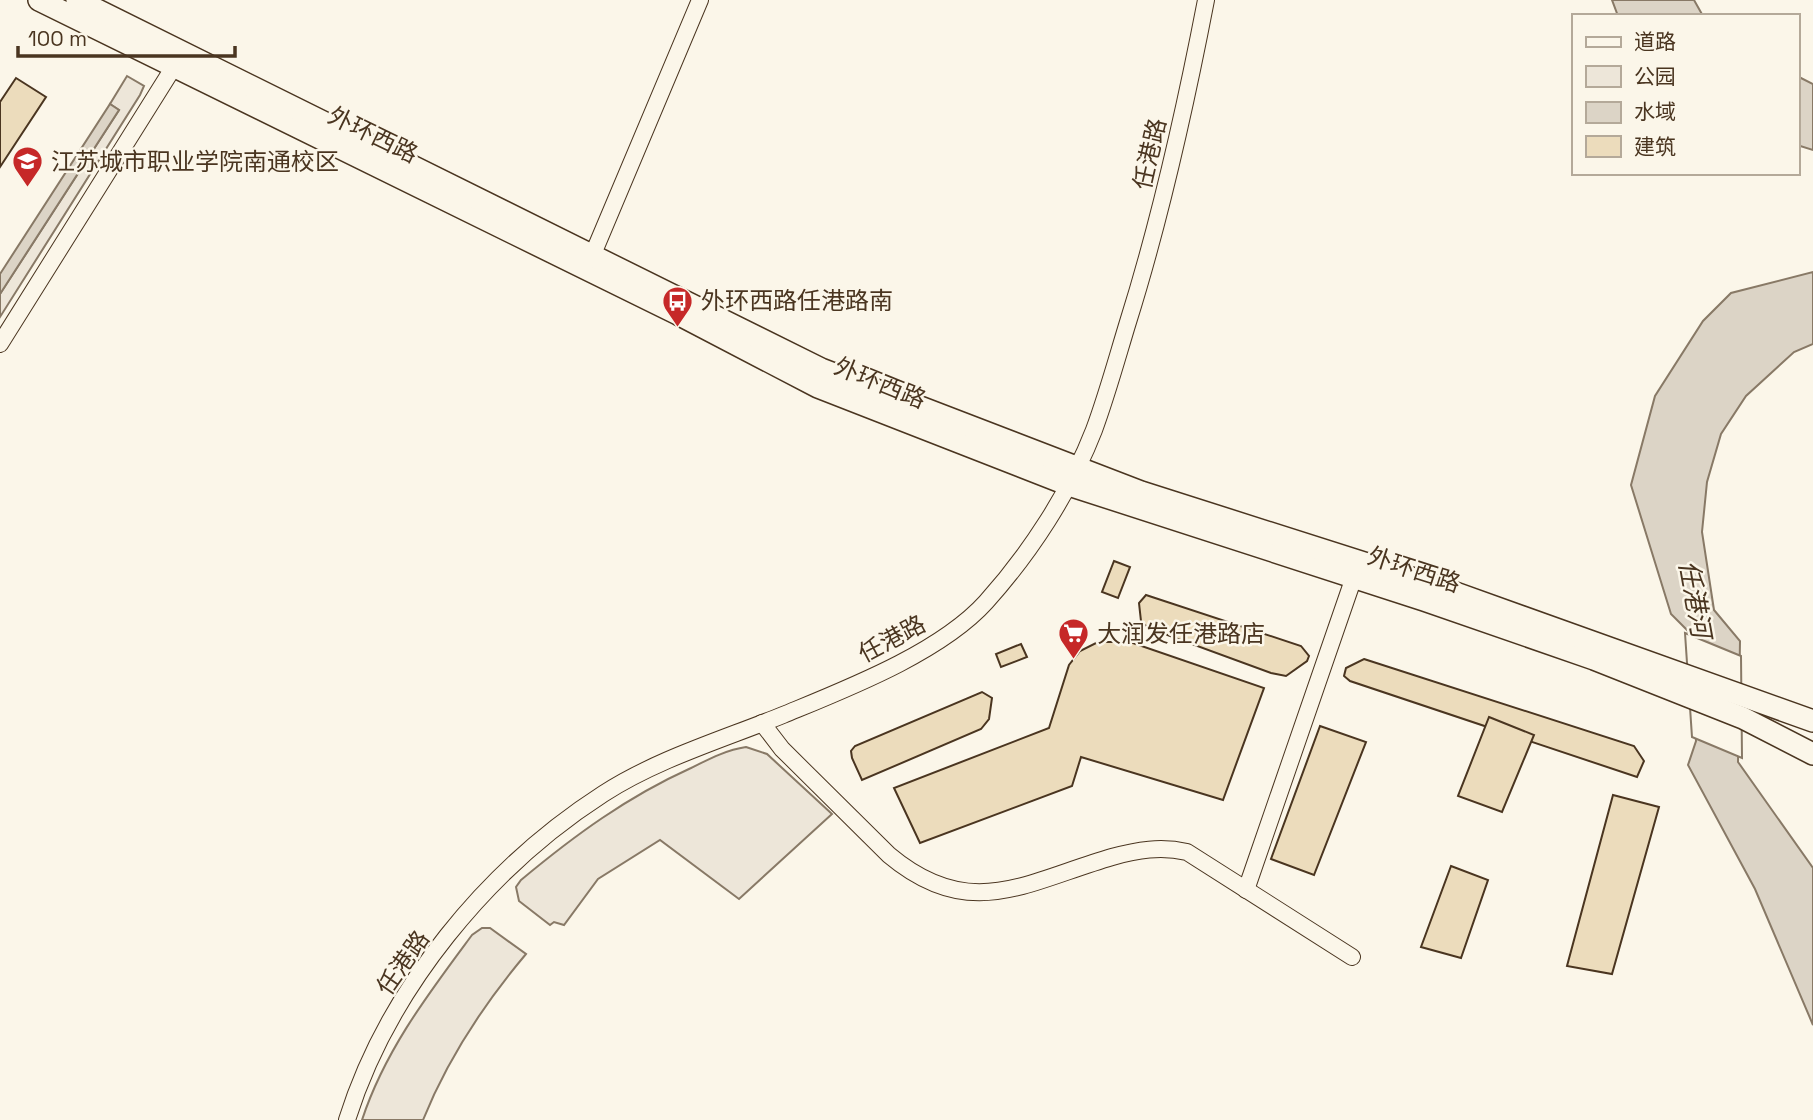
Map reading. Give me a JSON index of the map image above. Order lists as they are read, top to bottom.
{
  "streets": {
    "main road": ["外环西路"],
    "street": ["任港路"]
  },
  "crossings": [
    ["外环西路", "任港路"]
  ],
  "water": ["任港河"],
  "places": {
    "school or university": ["江苏城市职业学院南通校区"],
    "bus stop": ["外环西路任港路南"],
    "supermarket": ["大润发任港路店"]
  },
  "legend": [
    "道路",
    "公园",
    "水域",
    "建筑"
  ],
  "scale_bar": "100 m"
}
